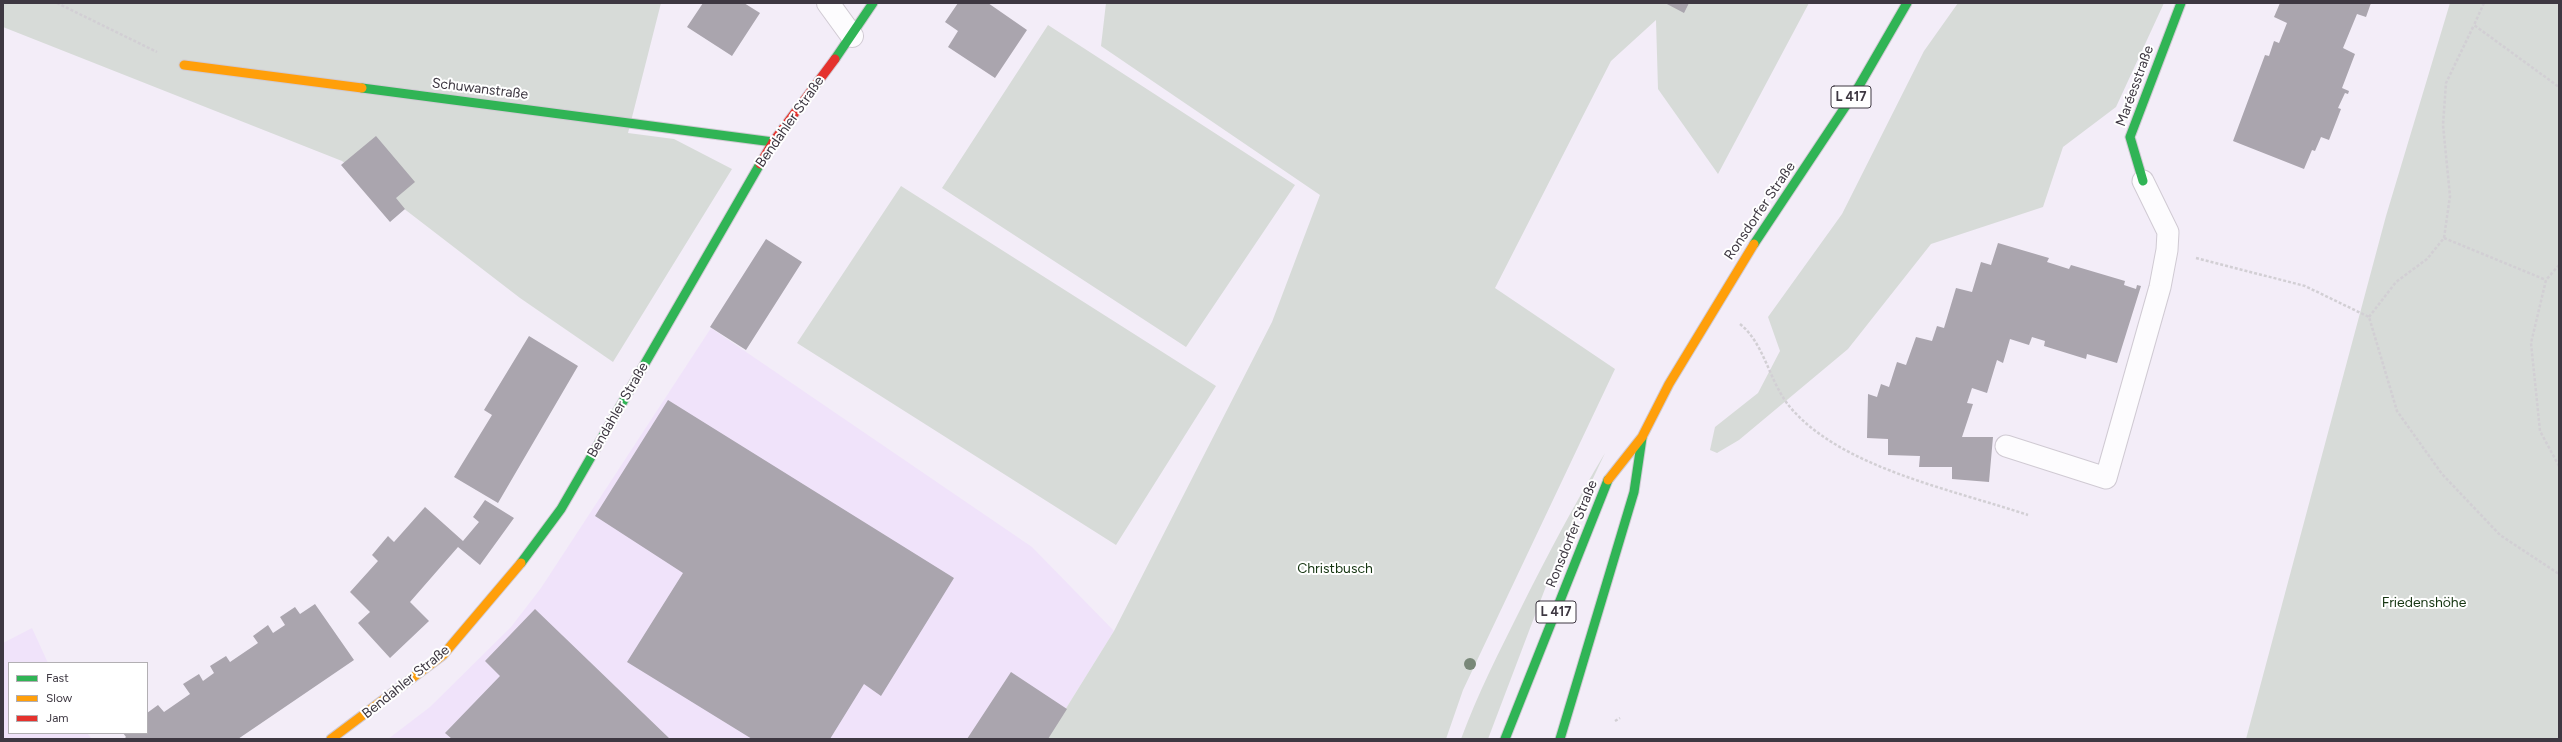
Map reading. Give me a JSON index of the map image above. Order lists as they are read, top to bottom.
{
  "streets": {
    "street": [
      "Maréesstraße",
      "Schuwanstraße",
      "L 417",
      "Bendahler Straße",
      "Ronsdorfer Straße"
    ]
  },
  "crossings": [
    ["Schuwanstraße", "Bendahler Straße"]
  ],
  "parks": ["Christbusch", "Friedenshöhe"],
  "legend": ["Fast", "Slow", "Jam"]
}
